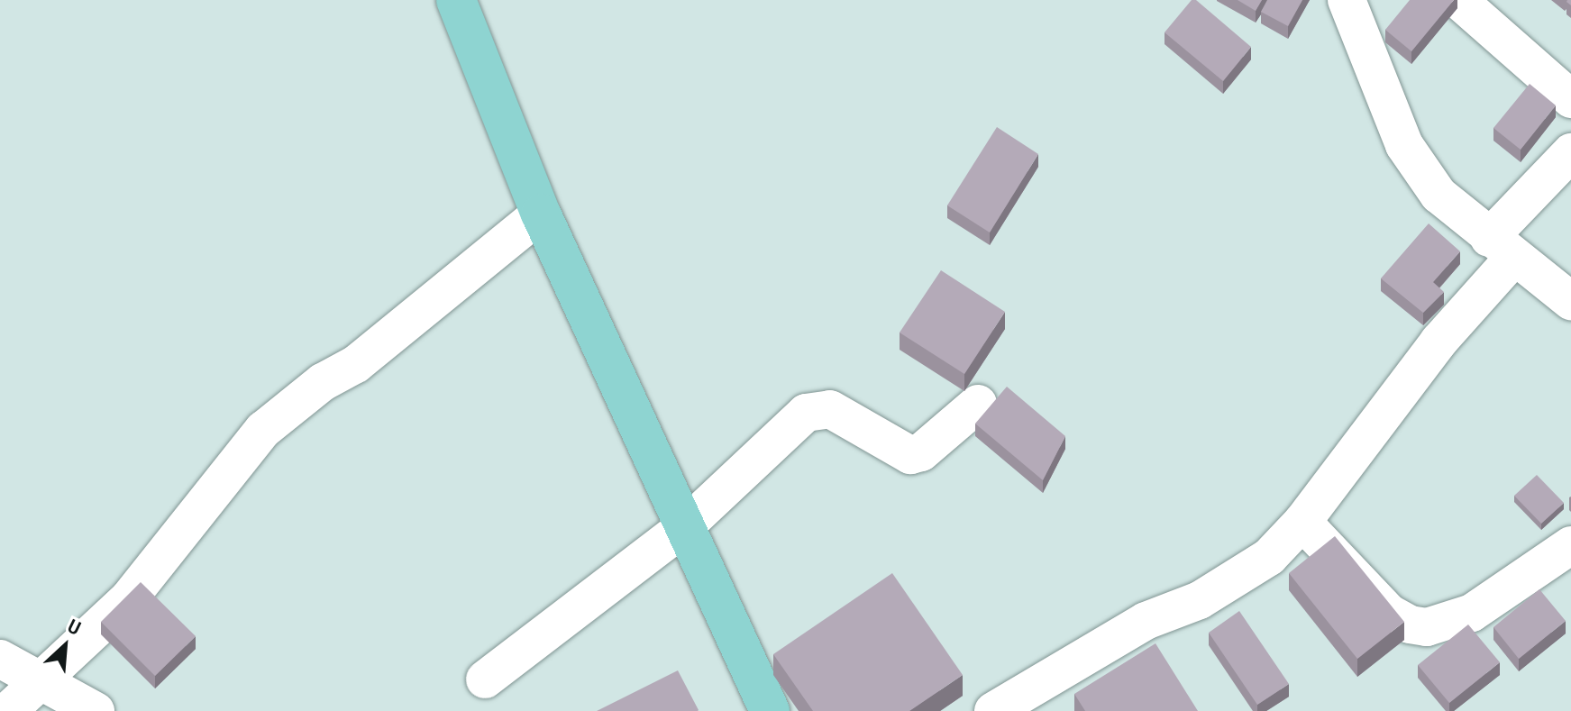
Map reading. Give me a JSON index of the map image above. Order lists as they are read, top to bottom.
{
  "north": "top right"
}
